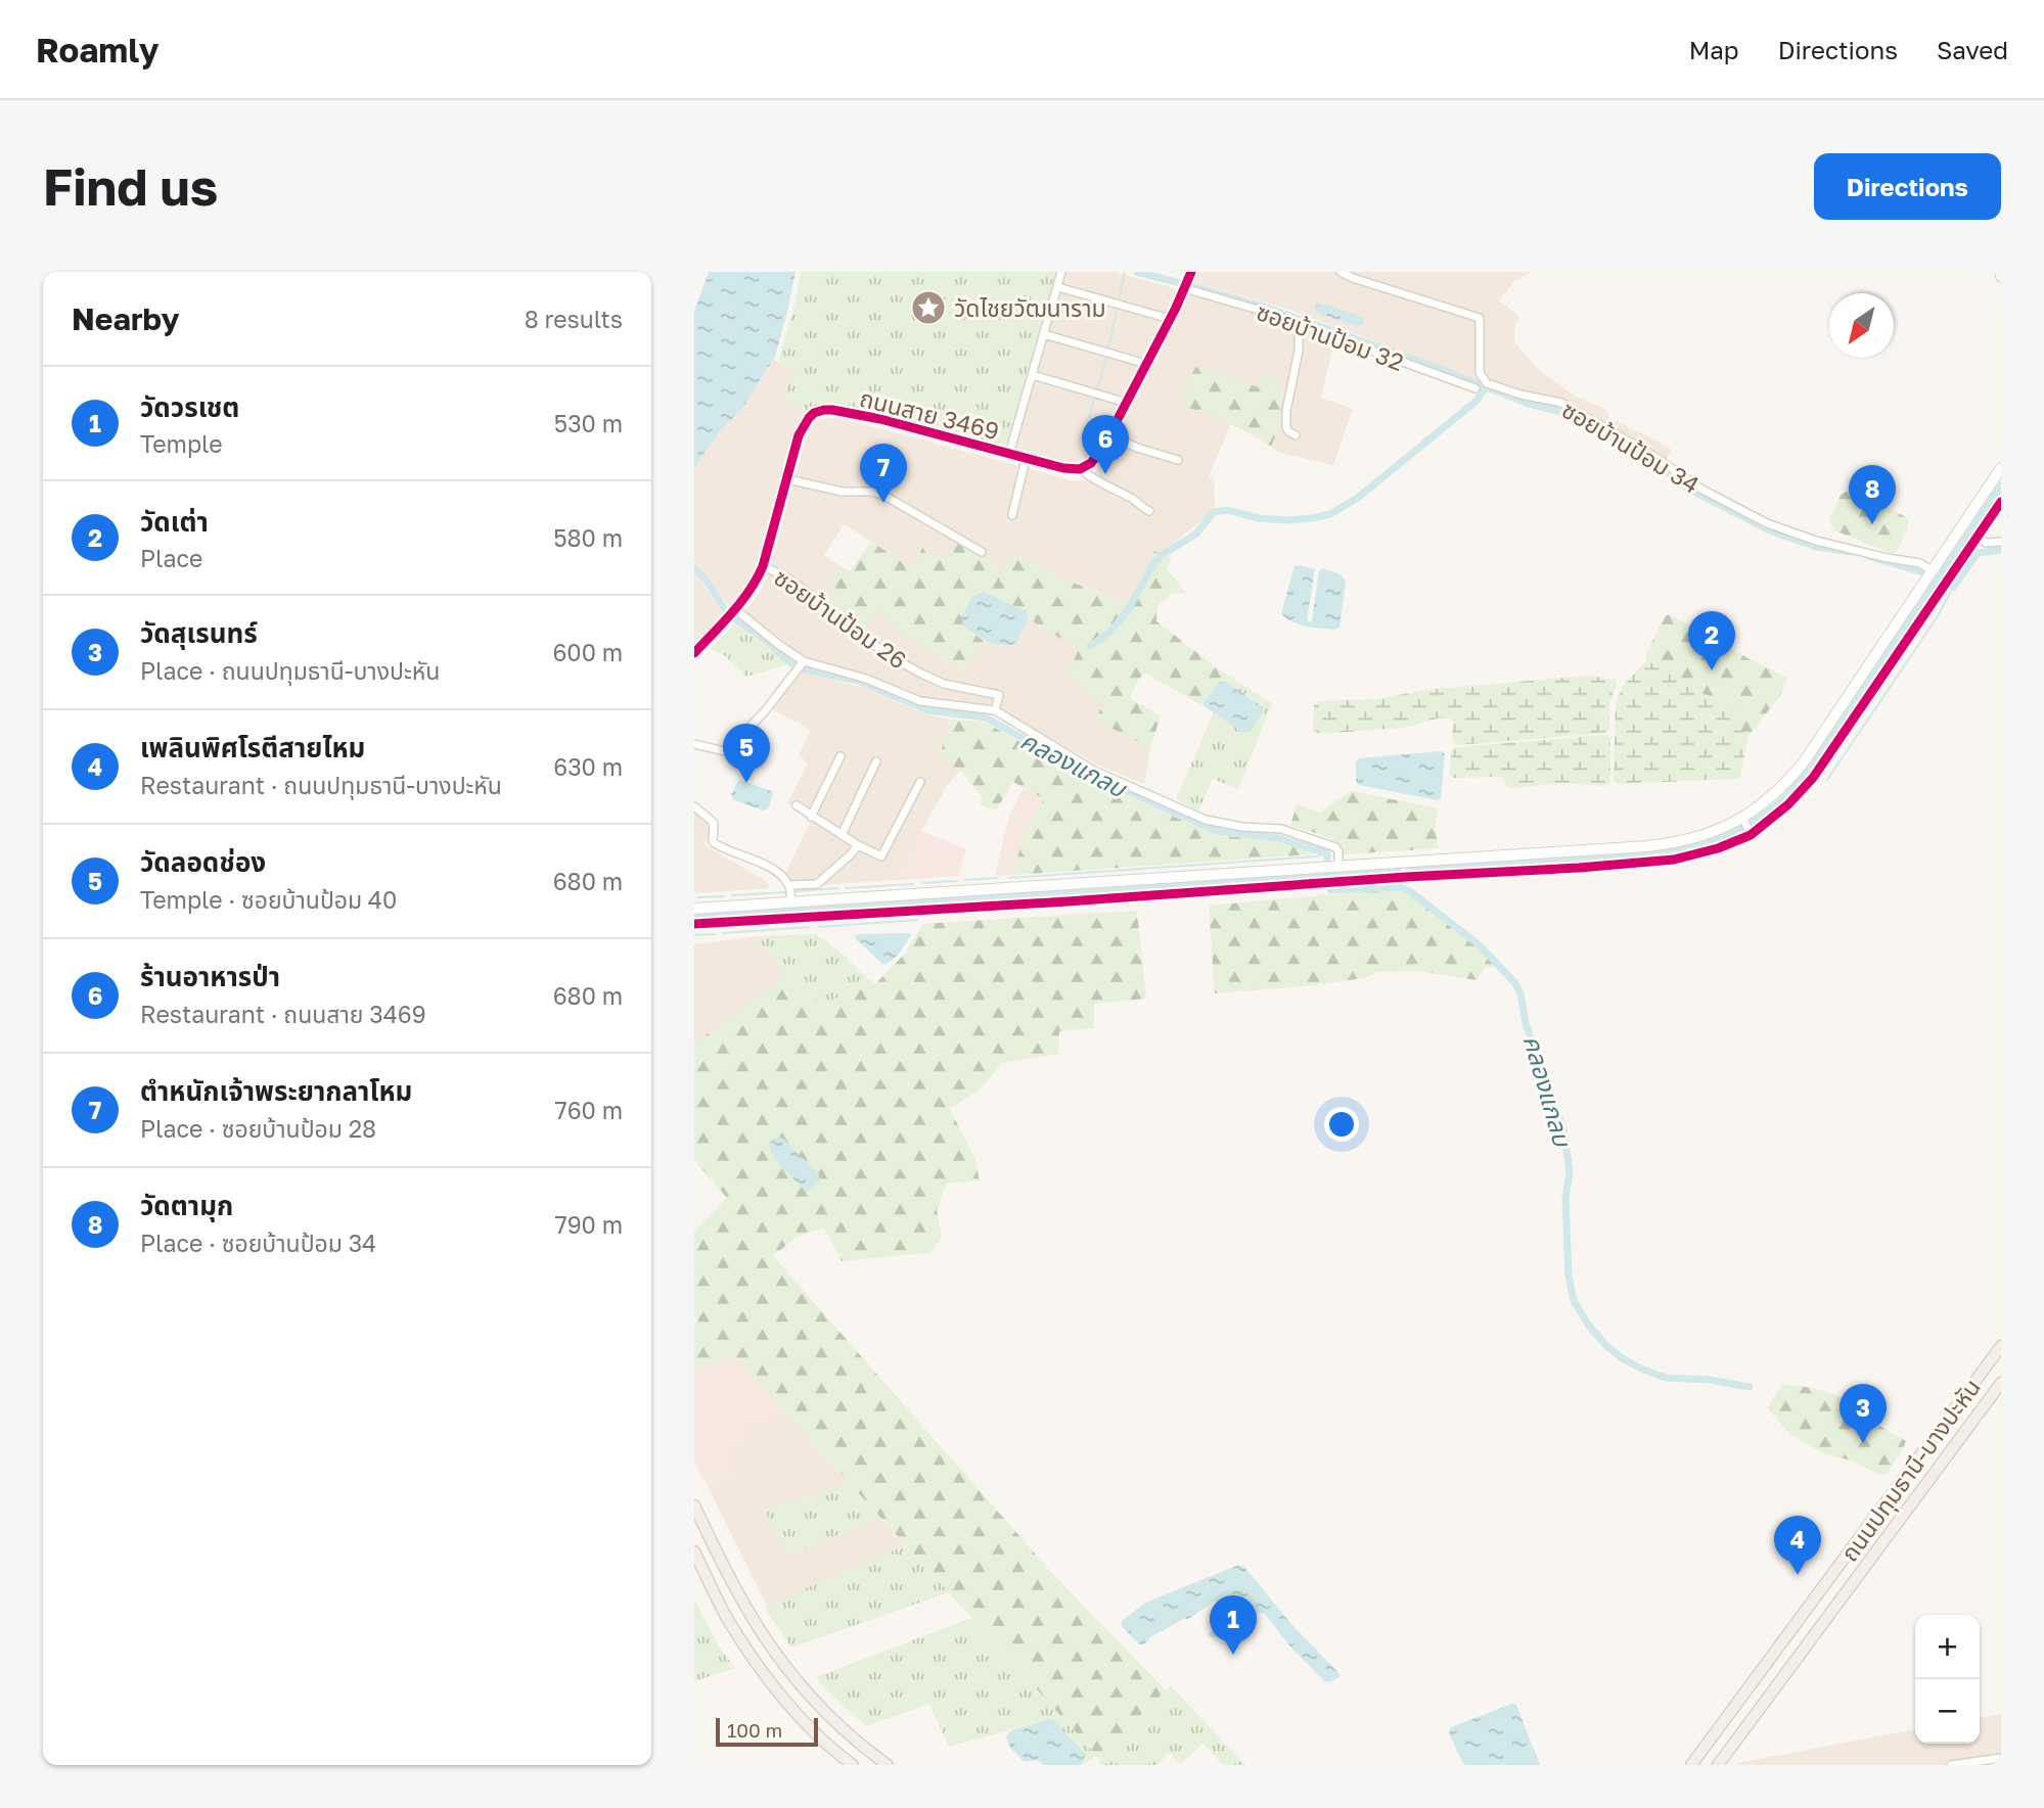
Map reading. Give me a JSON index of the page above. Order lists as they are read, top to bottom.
{
  "streets": {
    "main road": ["ถนนสาย 3469", "ถนนปทุมธานี-บางปะหัน"],
    "street": ["ซอยบ้านป้อม 32", "ซอยบ้านป้อม 34", "ซอยบ้านป้อม 26"]
  },
  "crossings": [
    ["ถนนสาย 3469", "ซอยบ้านป้อม 26"]
  ],
  "water": ["คลองแกลบ"],
  "places": {
    "place": ["วัดไชยวัฒนาราม"]
  },
  "scale_bar": "100 m",
  "north": "bottom left",
  "page": {
    "header": "Roamly",
    "nav": ["Map", "Directions", "Saved"],
    "buttons": "Directions",
    "title": "Find us",
    "heading": ["Nearby", "8 results"],
    "list": [
      {
        "mark": "1",
        "name": "วัดวรเชต",
        "note": "Temple",
        "value": "530 m"
      },
      {
        "mark": "2",
        "name": "วัดเต่า",
        "note": "Place",
        "value": "580 m"
      },
      {
        "mark": "3",
        "name": "วัดสุเรนทร์",
        "note": "Place · ถนนปทุมธานี-บางปะหัน",
        "value": "600 m"
      },
      {
        "mark": "4",
        "name": "เพลินพิศโรตีสายไหม",
        "note": "Restaurant · ถนนปทุมธานี-บางปะหัน",
        "value": "630 m"
      },
      {
        "mark": "5",
        "name": "วัดลอดช่อง",
        "note": "Temple · ซอยบ้านป้อม 40",
        "value": "680 m"
      },
      {
        "mark": "6",
        "name": "ร้านอาหารป่า",
        "note": "Restaurant · ถนนสาย 3469",
        "value": "680 m"
      },
      {
        "mark": "7",
        "name": "ตำหนักเจ้าพระยากลาโหม",
        "note": "Place · ซอยบ้านป้อม 28",
        "value": "760 m"
      },
      {
        "mark": "8",
        "name": "วัดตามุก",
        "note": "Place · ซอยบ้านป้อม 34",
        "value": "790 m"
      }
    ],
    "pins": [
      "6",
      "7",
      "8",
      "2",
      "5",
      "3",
      "4",
      "1"
    ],
    "map_buttons": ["+", "−"],
    "scale": "100 m"
  }
}
